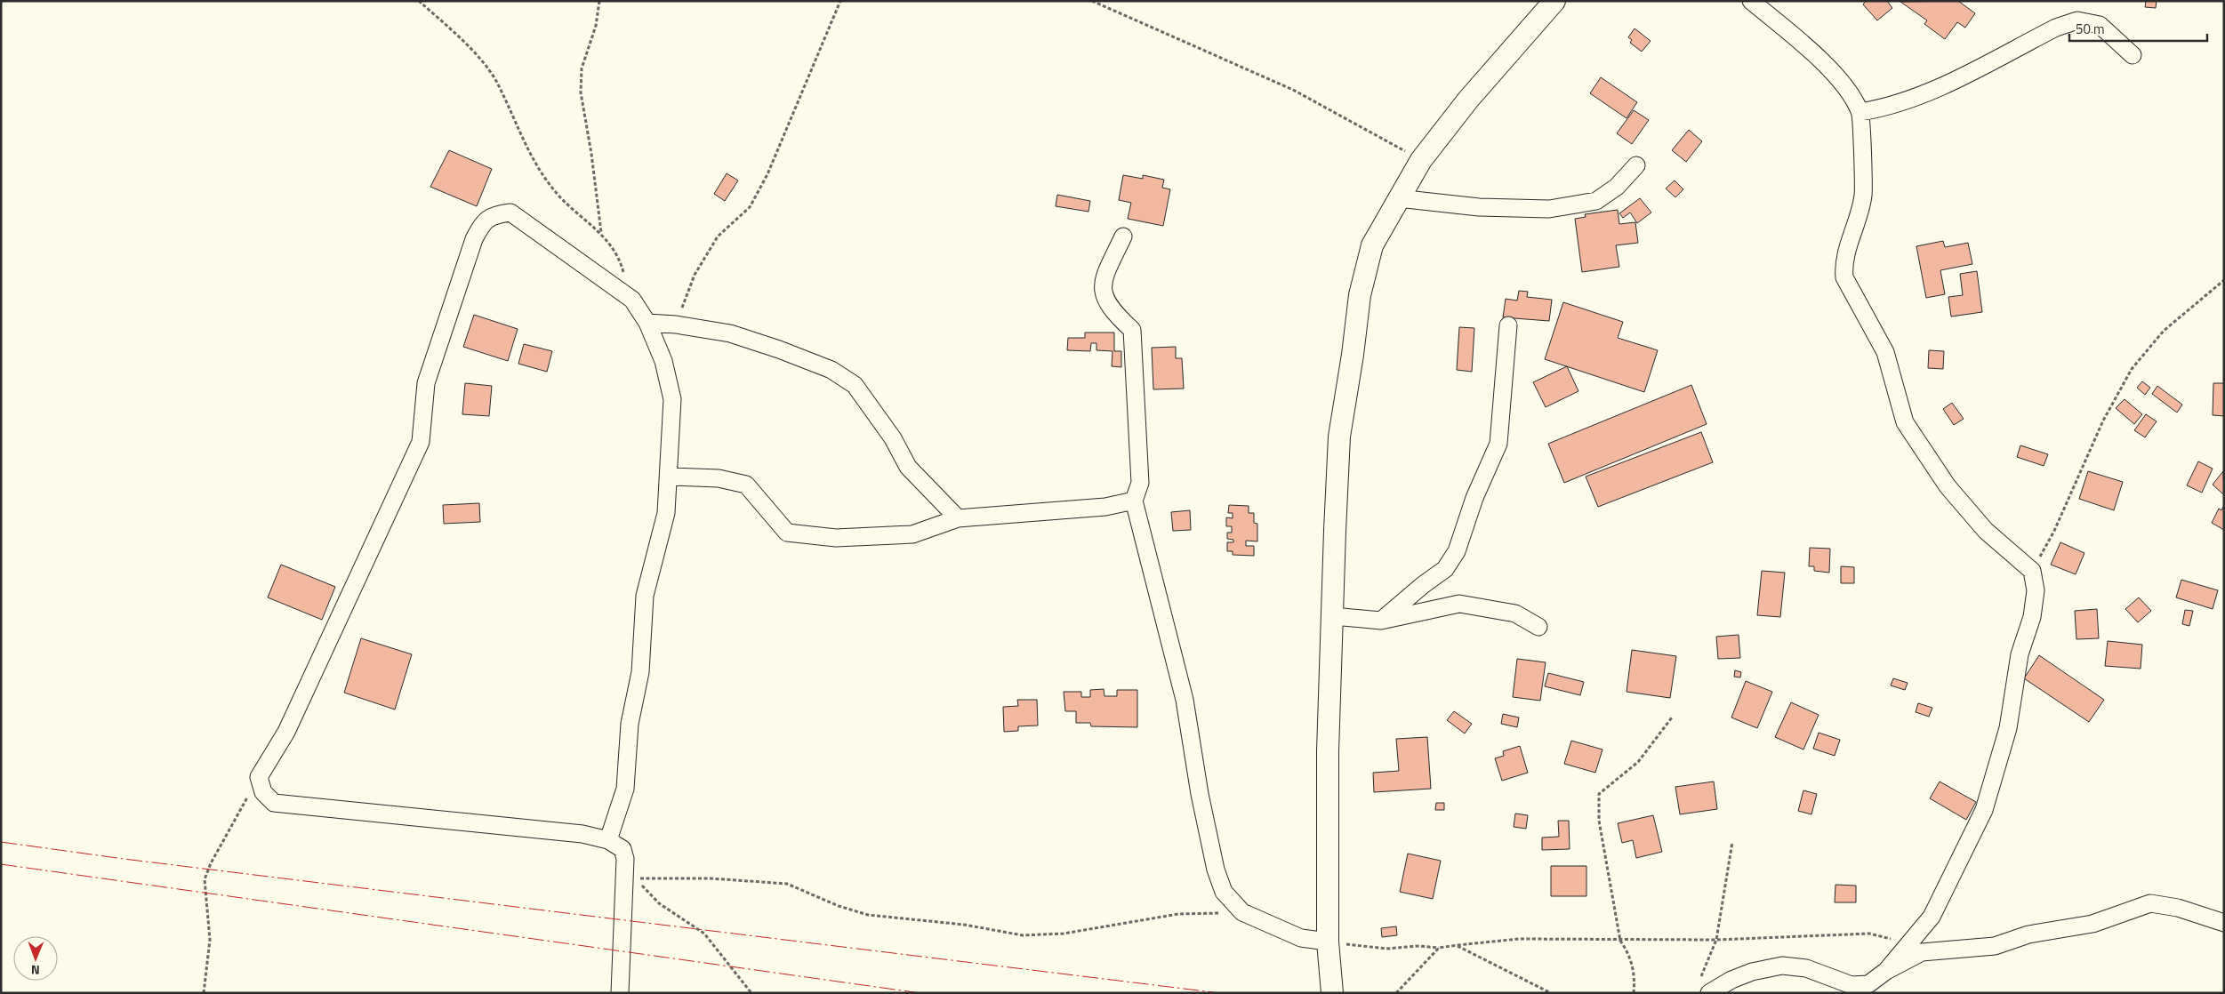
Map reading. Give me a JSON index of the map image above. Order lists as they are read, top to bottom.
{
  "scale_bar": "50 m",
  "north": "bottom"
}
